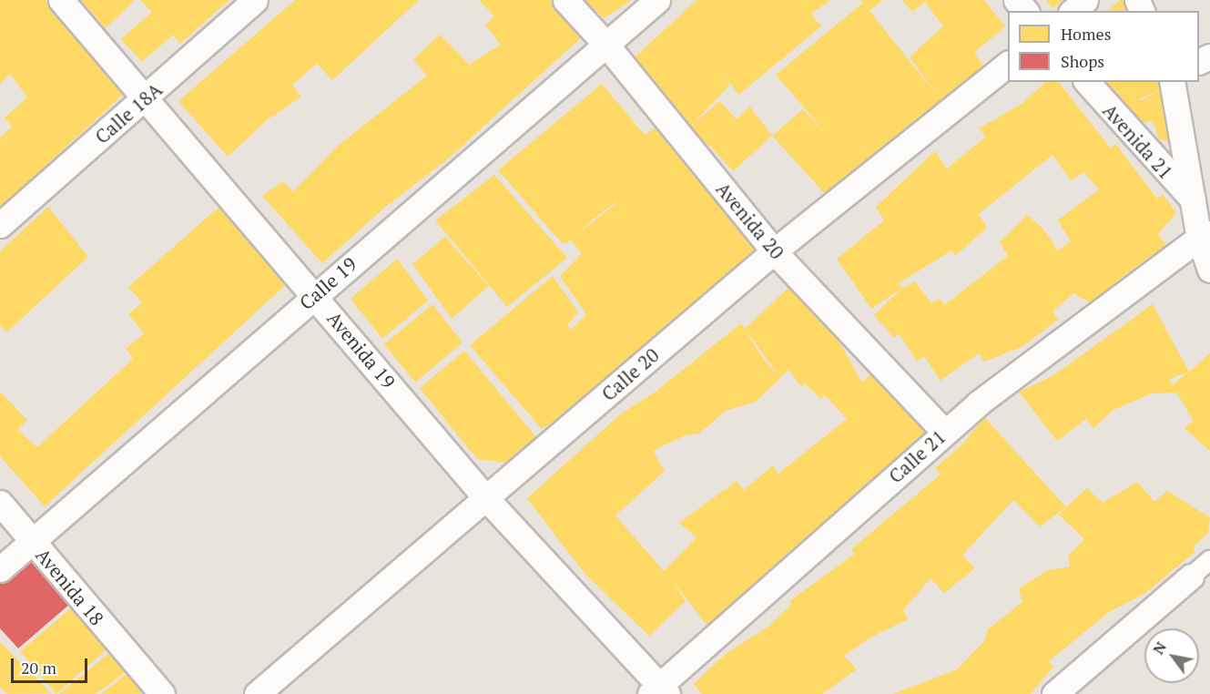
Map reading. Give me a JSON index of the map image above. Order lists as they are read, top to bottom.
{
  "streets": {
    "street": [
      "Calle 18A",
      "Avenida 21",
      "Avenida 20",
      "Calle 19",
      "Avenida 19",
      "Calle 20",
      "Calle 21",
      "Avenida 18"
    ]
  },
  "crossings": [
    ["Calle 18A", "Avenida 19"],
    ["Avenida 20", "Calle 19"],
    ["Avenida 20", "Calle 20"],
    ["Avenida 20", "Calle 21"],
    ["Calle 19", "Avenida 19"],
    ["Calle 19", "Avenida 18"],
    ["Avenida 19", "Calle 20"],
    ["Avenida 19", "Calle 21"]
  ],
  "legend": ["Homes", "Shops"],
  "scale_bar": "20 m",
  "north": "top left"
}
